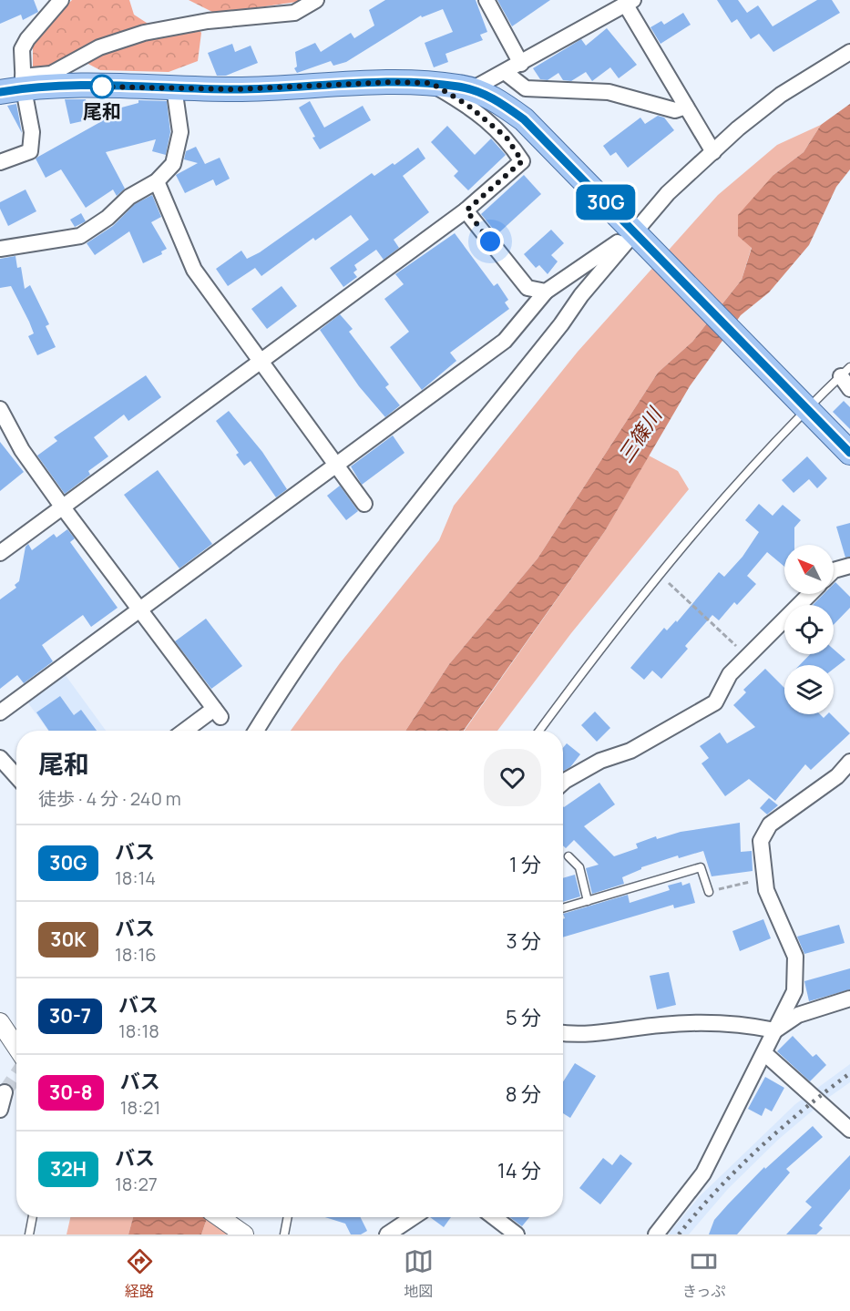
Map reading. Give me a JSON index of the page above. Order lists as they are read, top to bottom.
{
  "water": ["三篠川"],
  "places": ["尾和"],
  "lines": ["bus line 30G"],
  "north": "top left",
  "page": {
    "on_map": "30G",
    "heading": ["尾和", "徒歩 · 4 分 · 240 m"],
    "list": [
      {
        "mark": "30G",
        "name": "バス",
        "note": "18:14",
        "value": "1 分"
      },
      {
        "mark": "30K",
        "name": "バス",
        "note": "18:16",
        "value": "3 分"
      },
      {
        "mark": "30-7",
        "name": "バス",
        "note": "18:18",
        "value": "5 分"
      },
      {
        "mark": "30-8",
        "name": "バス",
        "note": "18:21",
        "value": "8 分"
      },
      {
        "mark": "32H",
        "name": "バス",
        "note": "18:27",
        "value": "14 分"
      }
    ],
    "tabs": ["経路", "地図", "きっぷ"]
  }
}
